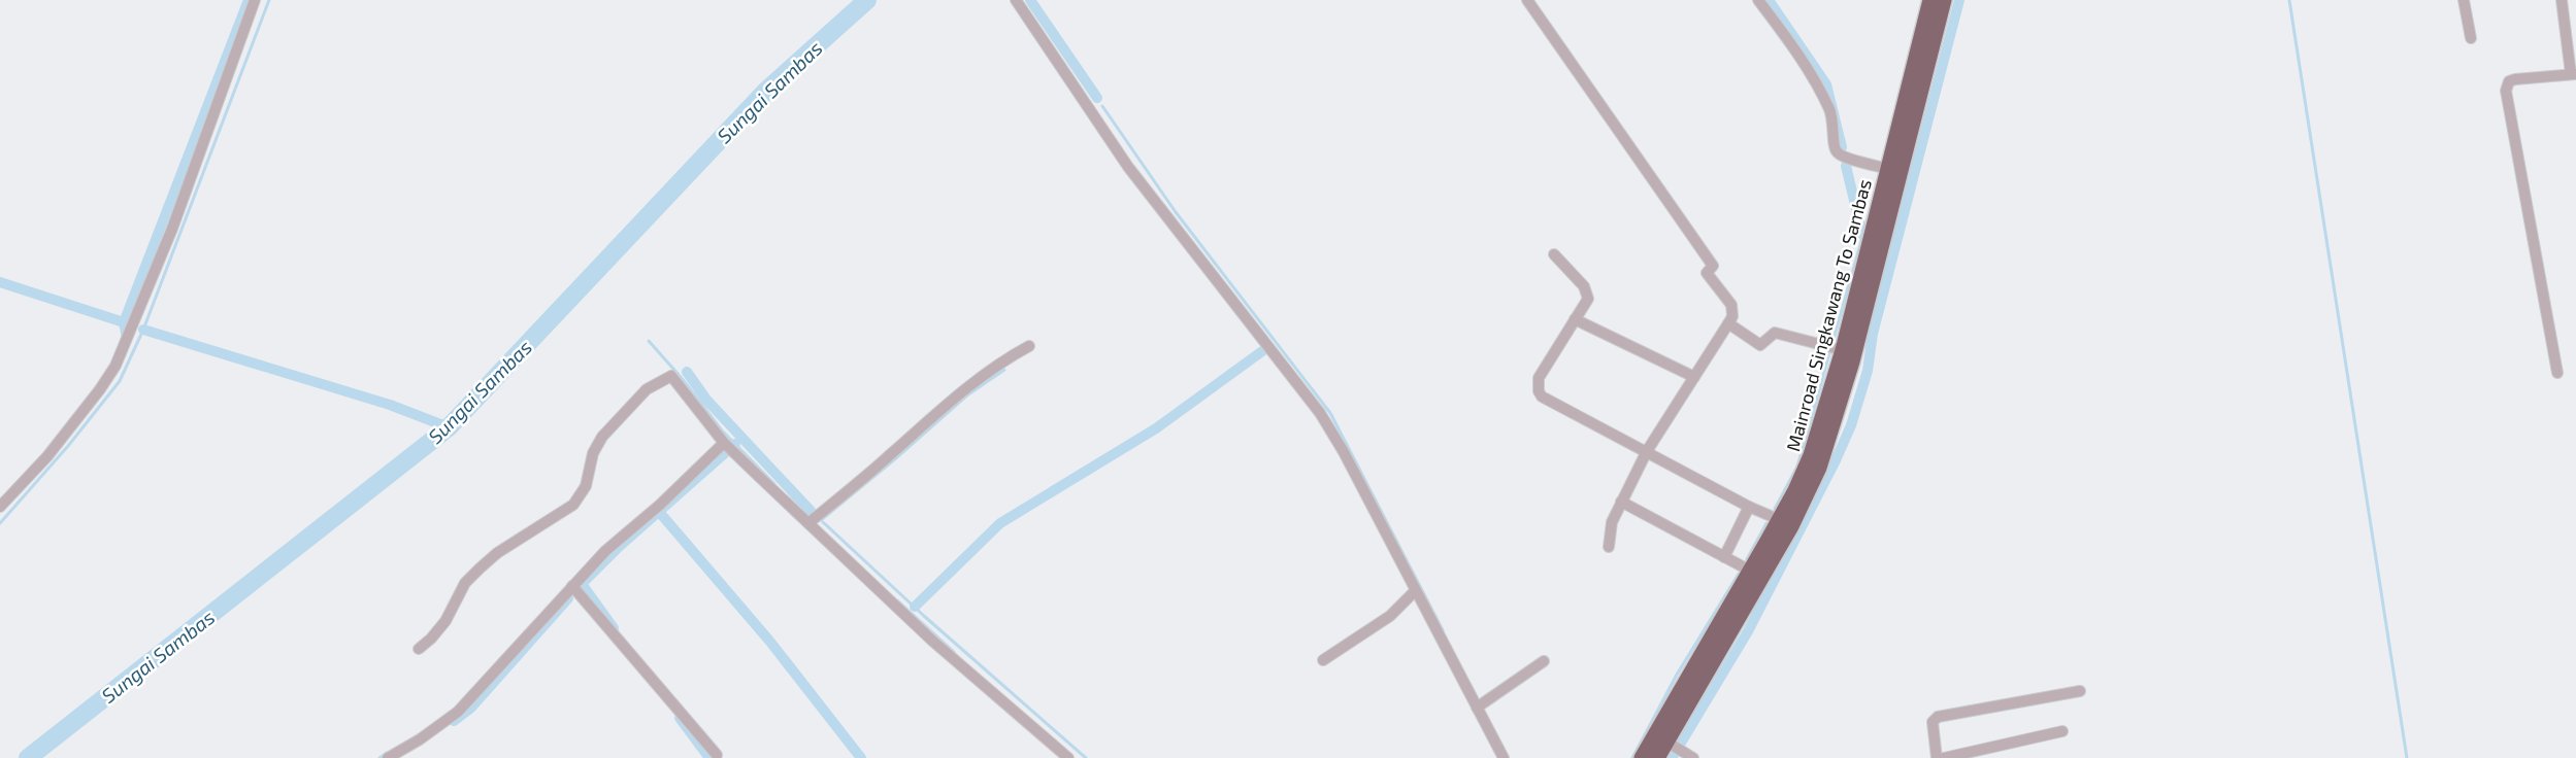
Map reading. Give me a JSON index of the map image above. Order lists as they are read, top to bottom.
{
  "streets": {
    "highway": ["Mainroad Singkawang To Sambas"]
  },
  "water": ["Sungai Sambas"]
}
